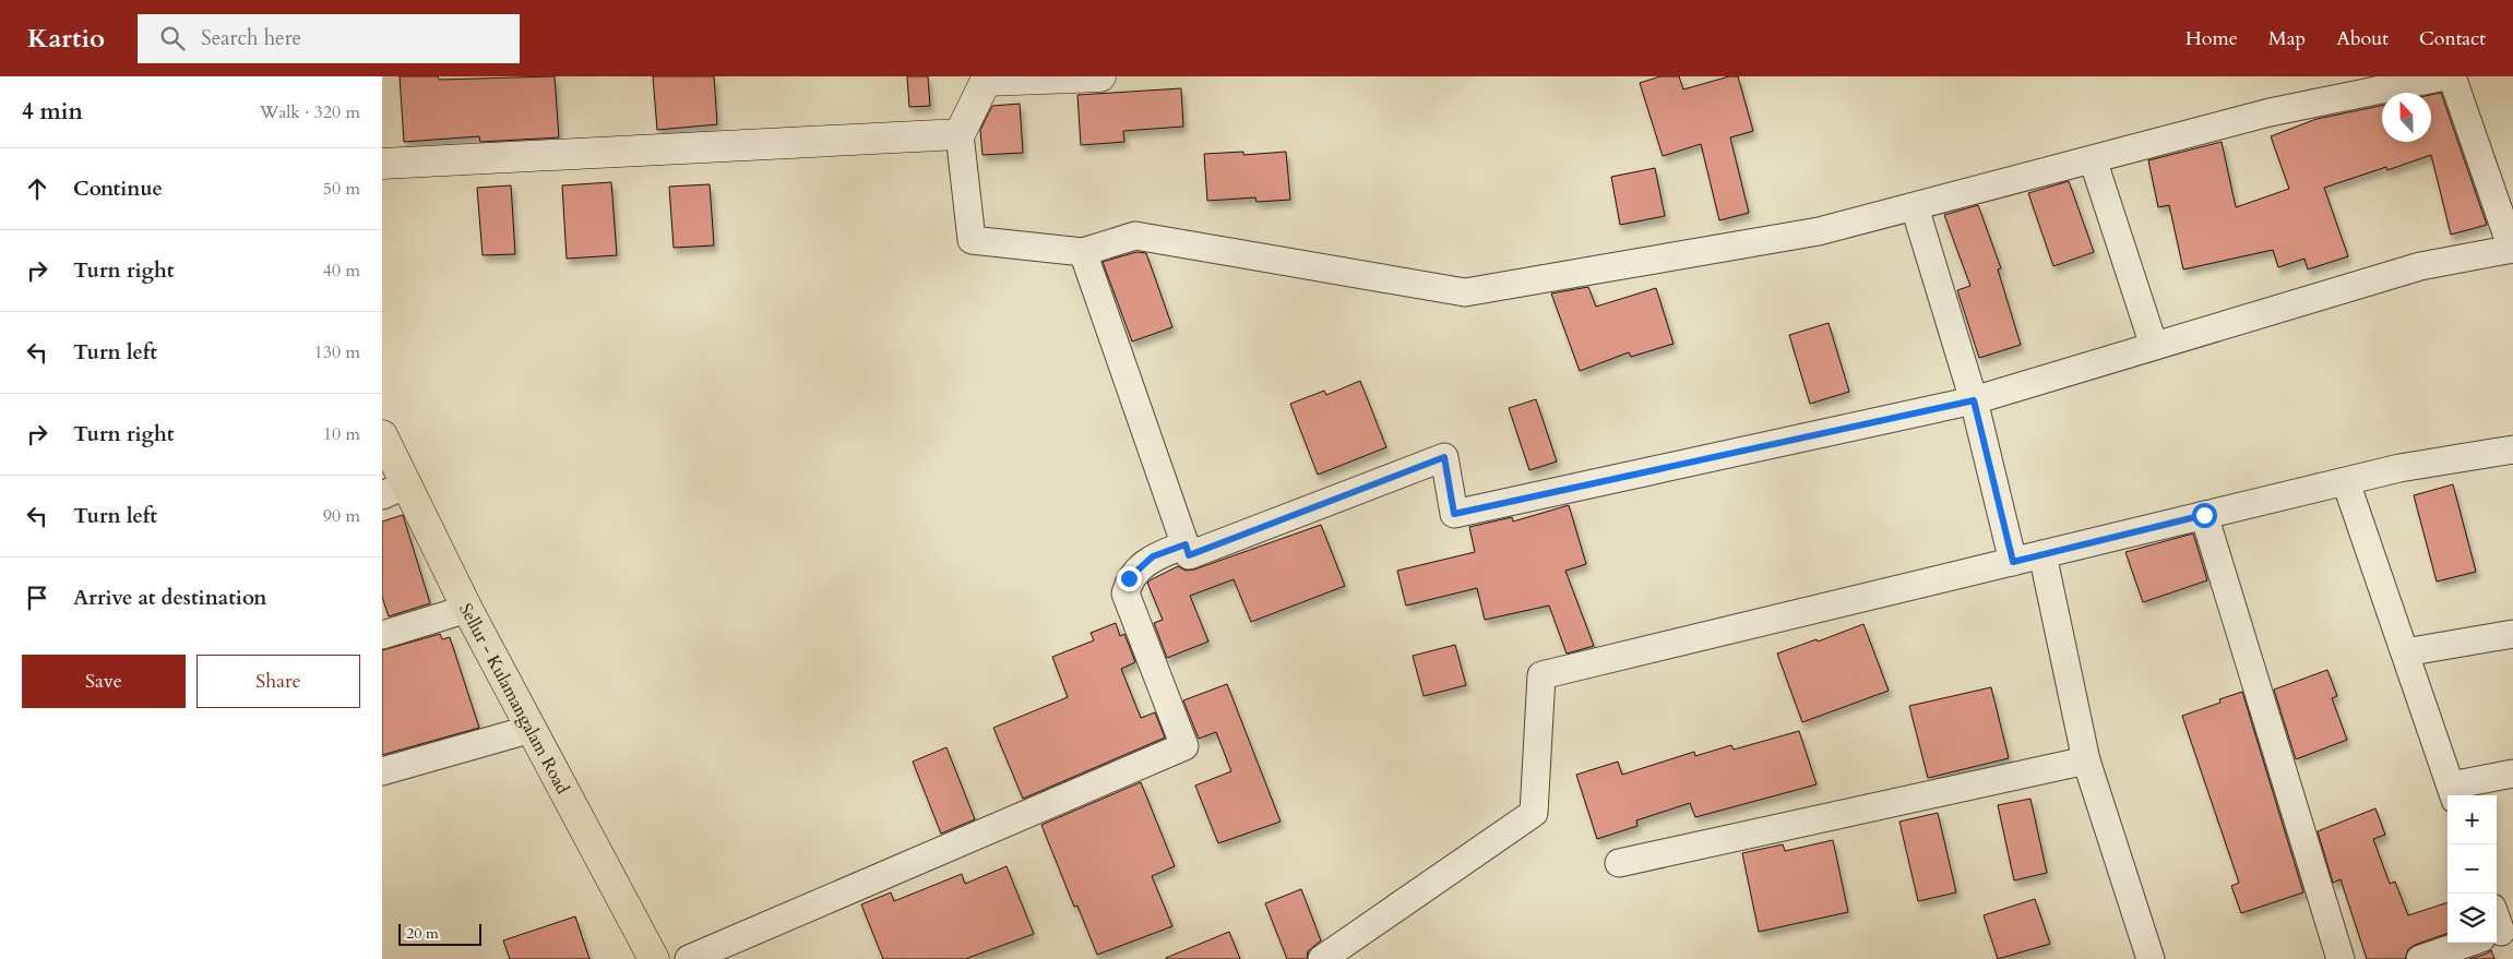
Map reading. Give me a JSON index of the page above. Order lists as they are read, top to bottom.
{
  "streets": {
    "main road": ["Sellur - Kulamangalam Road"]
  },
  "scale_bar": "20 m",
  "north": "top",
  "page": {
    "header": "Kartio",
    "search": "Search here",
    "nav": [
      "Home",
      "Map",
      "About",
      "Contact"
    ],
    "heading": ["4 min", "Walk · 320 m"],
    "list": [
      ["Continue", "50 m"],
      ["Turn right", "40 m"],
      ["Turn left", "130 m"],
      ["Turn right", "10 m"],
      ["Turn left", "90 m"],
      "Arrive at destination"
    ],
    "buttons": ["Save", "Share"],
    "map_buttons": ["+", "−"],
    "scale": "20 m"
  }
}
